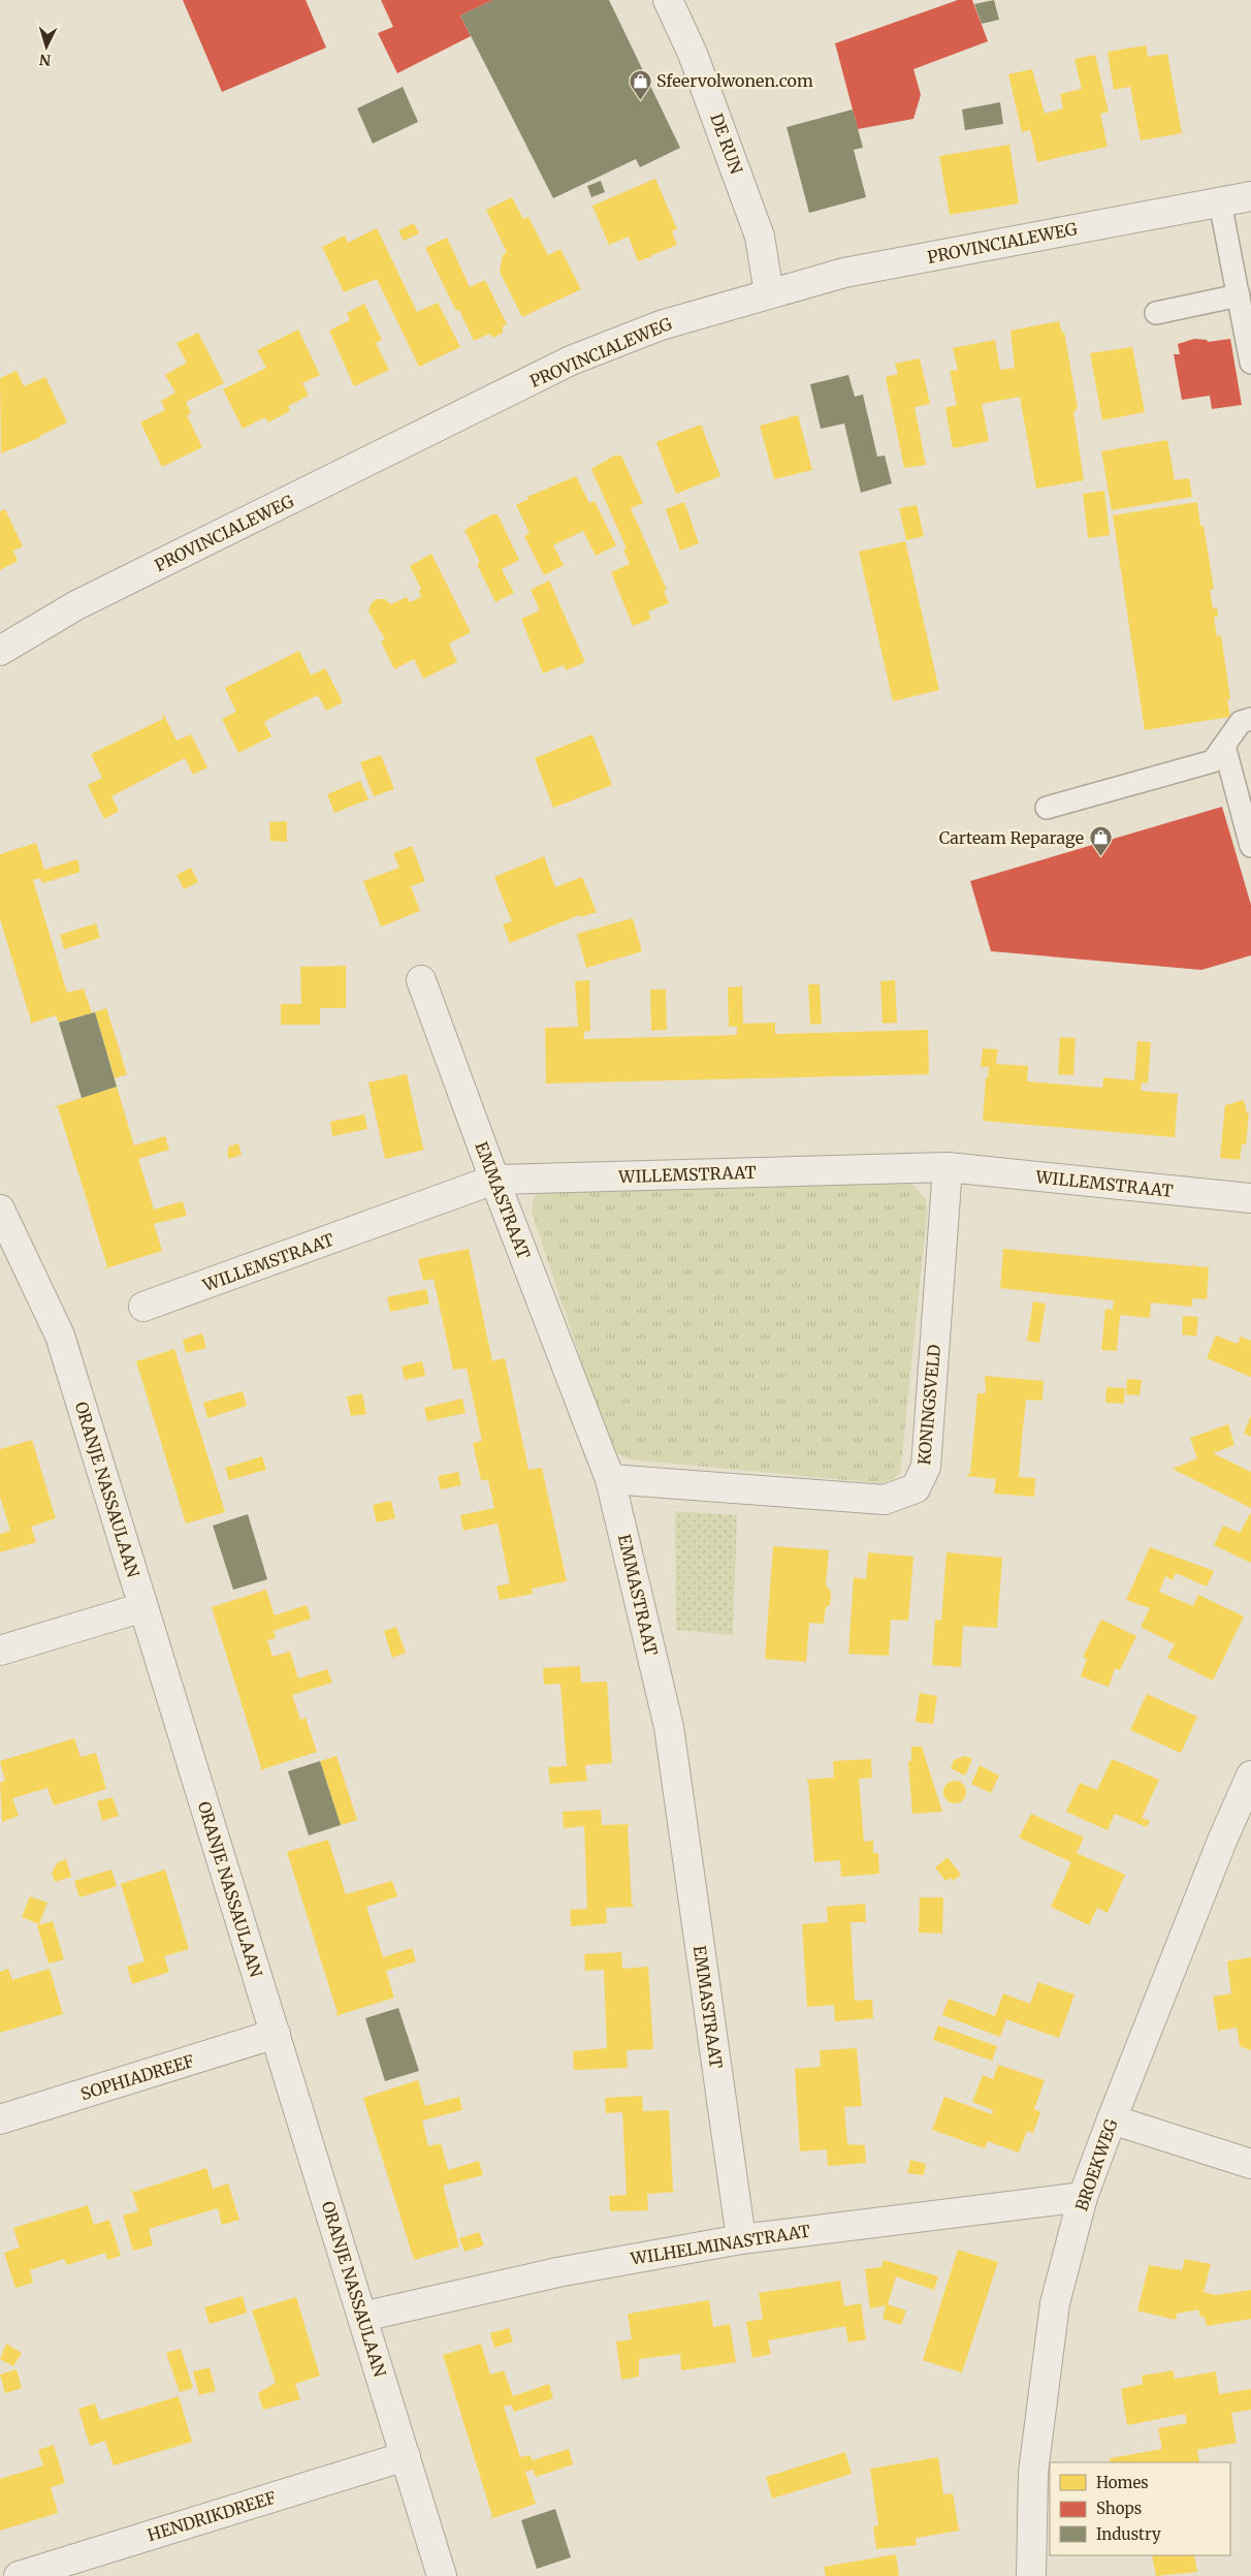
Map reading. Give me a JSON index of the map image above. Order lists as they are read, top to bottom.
{
  "streets": {
    "street": [
      "DE RUN",
      "PROVINCIALEWEG",
      "WILLEMSTRAAT",
      "EMMASTRAAT",
      "KONINGSVELD",
      "ORANJE NASSAULAAN",
      "SOPHIADREEF",
      "BROEKWEG",
      "WILHELMINASTRAAT",
      "HENDRIKDREEF"
    ]
  },
  "crossings": [
    ["DE RUN", "PROVINCIALEWEG"],
    ["WILLEMSTRAAT", "EMMASTRAAT"],
    ["WILLEMSTRAAT", "KONINGSVELD"],
    ["EMMASTRAAT", "KONINGSVELD"],
    ["EMMASTRAAT", "WILHELMINASTRAAT"],
    ["ORANJE NASSAULAAN", "SOPHIADREEF"],
    ["ORANJE NASSAULAAN", "WILHELMINASTRAAT"],
    ["ORANJE NASSAULAAN", "HENDRIKDREEF"],
    ["BROEKWEG", "WILHELMINASTRAAT"]
  ],
  "places": {
    "shop": ["Sfeervolwonen.com", "Carteam Reparage"]
  },
  "legend": ["Homes", "Shops", "Industry"],
  "north": "bottom"
}
